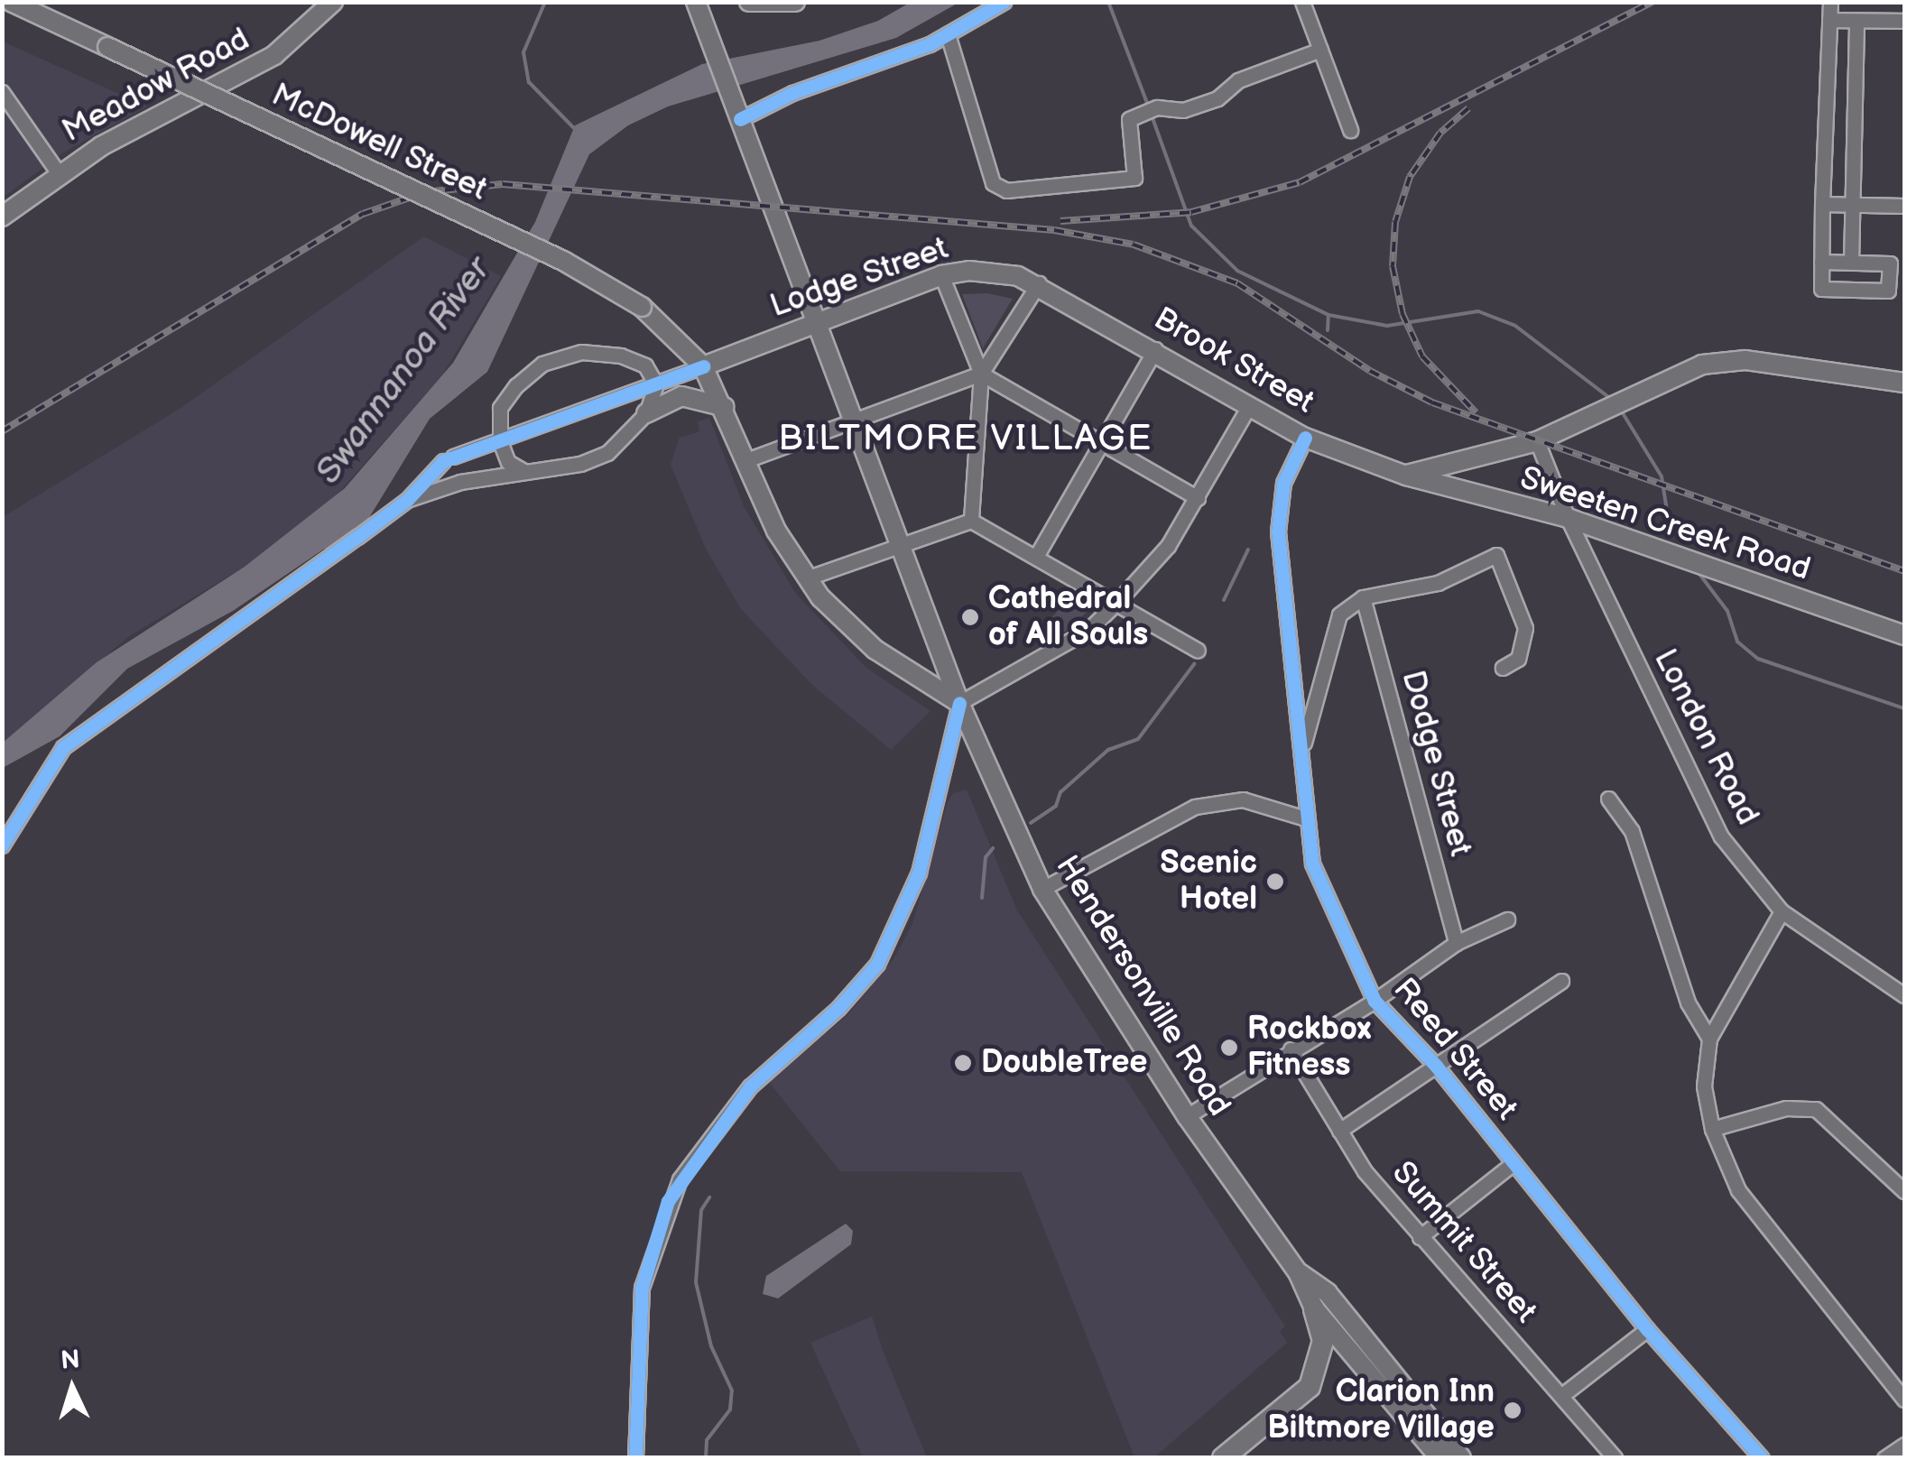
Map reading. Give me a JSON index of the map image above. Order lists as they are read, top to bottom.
{
  "streets": {
    "main road": [
      "Meadow Road",
      "McDowell Street",
      "Lodge Street",
      "Brook Street",
      "Sweeten Creek Road",
      "Hendersonville Road"
    ],
    "street": [
      "London Road",
      "Dodge Street",
      "Reed Street",
      "Summit Street"
    ]
  },
  "crossings": [
    ["McDowell Street", "Lodge Street"],
    ["McDowell Street", "Hendersonville Road"],
    ["Lodge Street", "Brook Street"],
    ["Lodge Street", "Hendersonville Road"],
    ["Brook Street", "Sweeten Creek Road"],
    ["Brook Street", "Reed Street"],
    ["Sweeten Creek Road", "London Road"]
  ],
  "districts": ["BILTMORE VILLAGE"],
  "water": ["Swannanoa River"],
  "places": [
    "Cathedral of All Souls",
    "Scenic Hotel",
    "Rockbox Fitness",
    "DoubleTree",
    "Clarion Inn Biltmore Village"
  ],
  "north": "top"
}
